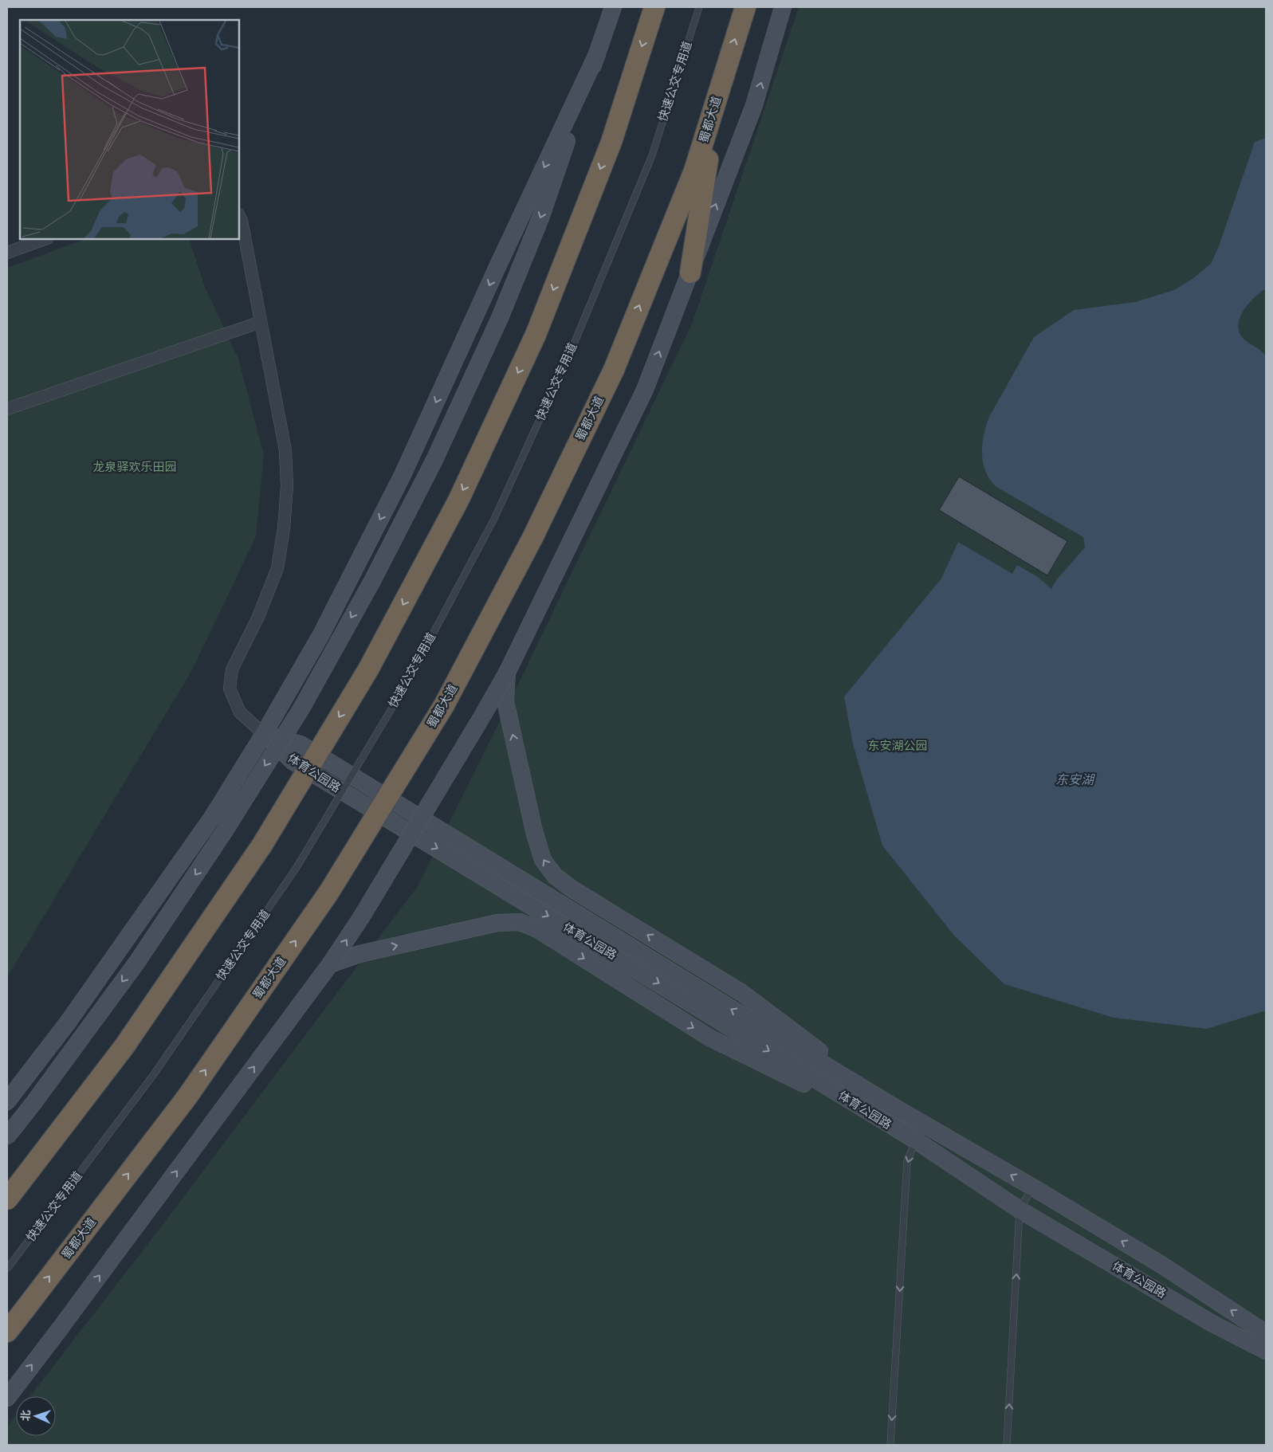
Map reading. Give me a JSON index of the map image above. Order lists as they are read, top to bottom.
{
  "streets": {
    "highway": ["蜀都大道"],
    "main road": ["体育公园路"],
    "lane": ["快速公交专用道"]
  },
  "water": ["东安湖"],
  "parks": ["龙泉驿欢乐田园", "东安湖公园"],
  "north": "left"
}
